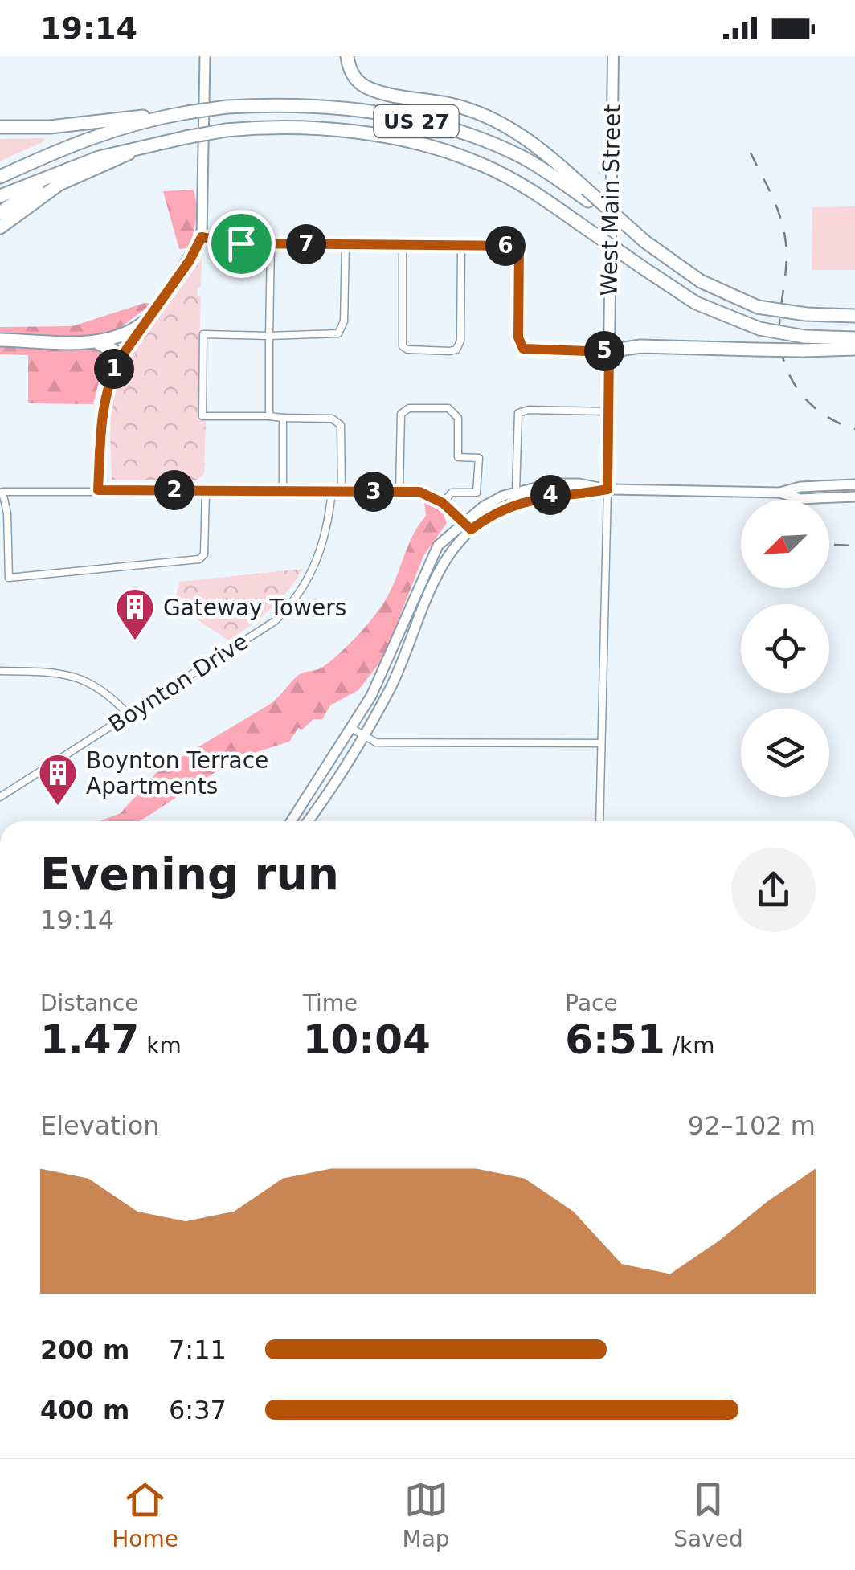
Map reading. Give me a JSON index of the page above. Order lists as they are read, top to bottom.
{
  "streets": {
    "highway": ["US 27"],
    "main road": ["West Main Street"],
    "street": ["Boynton Drive"]
  },
  "places": {
    "building": ["Gateway Towers", "Boynton Terrace Apartments"]
  },
  "north": "bottom left",
  "page": {
    "status": "19:14",
    "pins": [
      "7",
      "6",
      "5",
      "1",
      "2",
      "3",
      "4"
    ],
    "heading": ["Evening run", "19:14"],
    "stats": [
      ["Distance", "1.47 km"],
      ["Time", "10:04"],
      ["Pace", "6:51 /km"]
    ],
    "chart": ["Elevation", "92–102 m"],
    "list": [
      {
        "name": "200 m",
        "note": "7:11"
      },
      {
        "name": "400 m",
        "note": "6:37"
      }
    ],
    "tabs": ["Home", "Map", "Saved"]
  }
}
